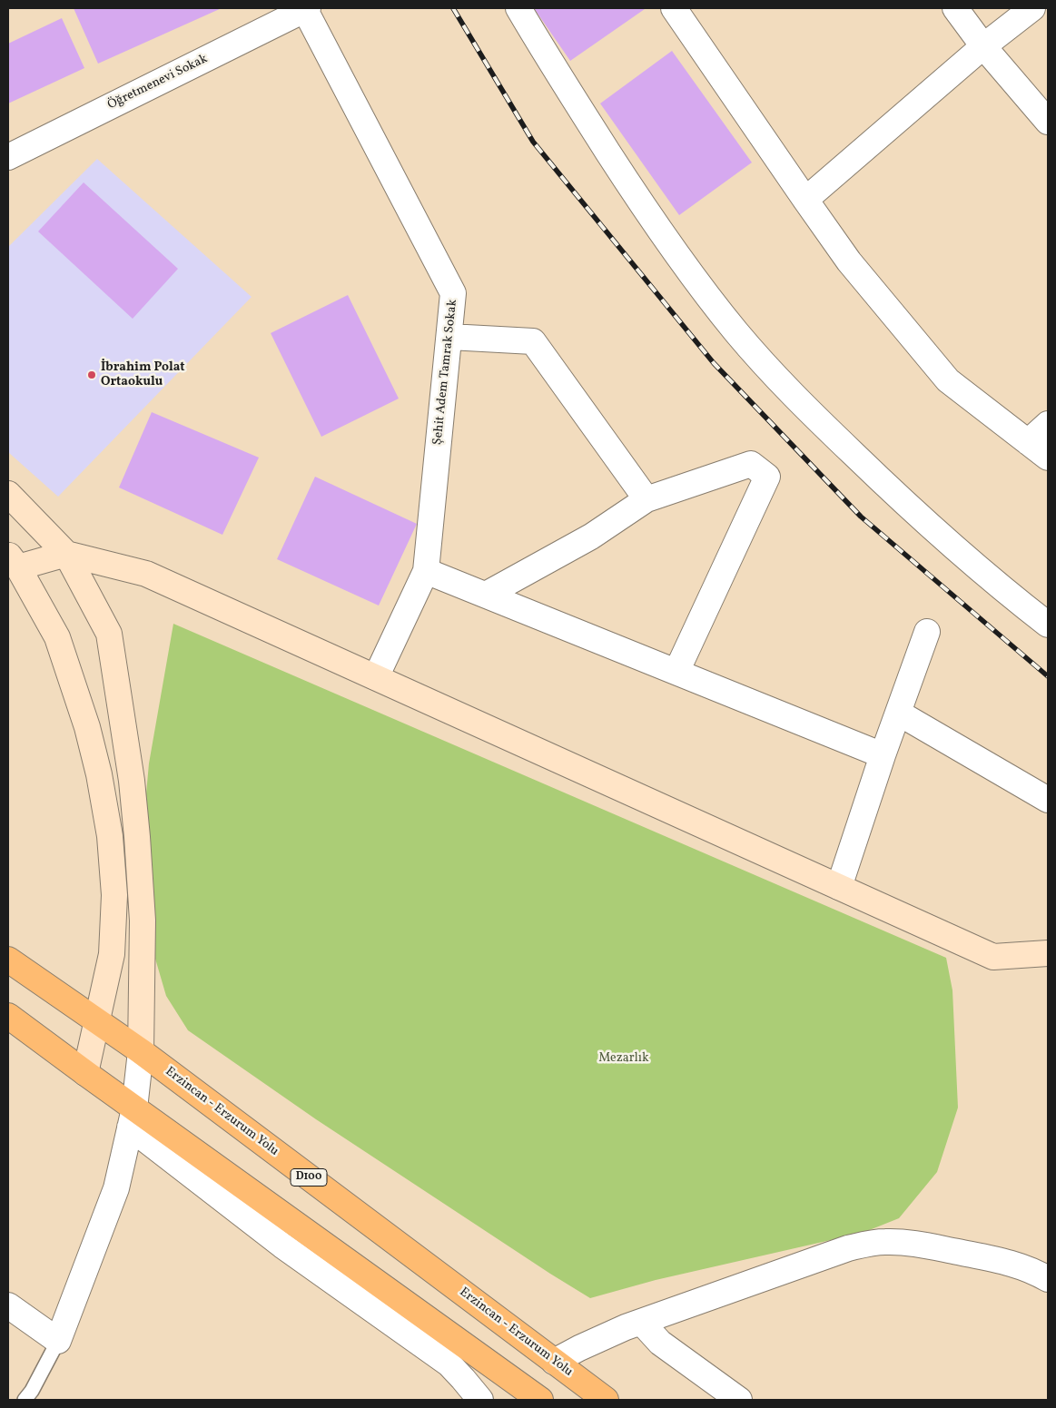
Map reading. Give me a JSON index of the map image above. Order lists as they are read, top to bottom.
{
  "streets": {
    "highway": ["Erzincan - Erzurum Yolu", "D100"],
    "street": ["Öğretmenevi Sokak", "Şehit Adem Tamrak Sokak"]
  },
  "crossings": [
    ["Öğretmenevi Sokak", "Şehit Adem Tamrak Sokak"]
  ],
  "parks": ["Mezarlık"],
  "places": ["İbrahim Polat Ortaokulu"]
}
